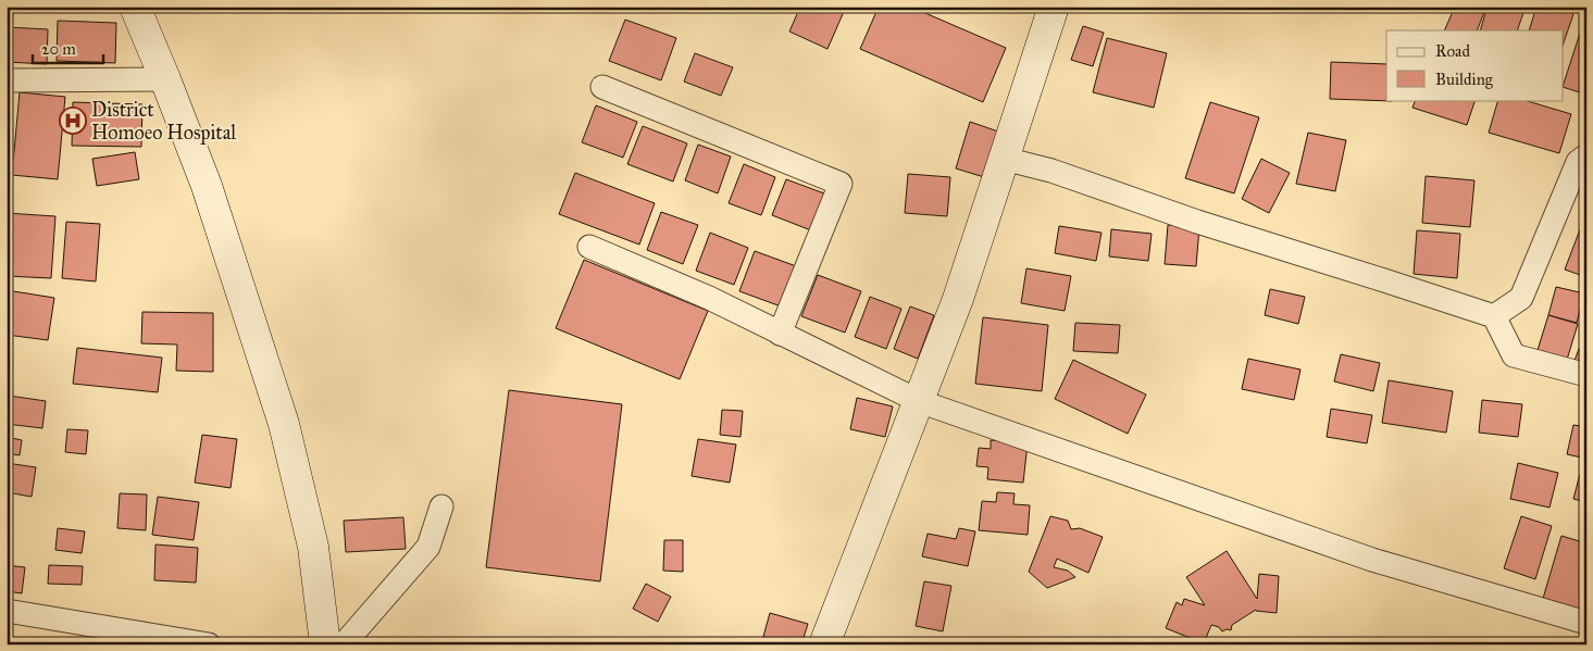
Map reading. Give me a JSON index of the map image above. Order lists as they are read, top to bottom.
{
  "places": {
    "hospital": ["District Homoeo Hospital"]
  },
  "legend": ["Road", "Building"],
  "scale_bar": "20 m"
}
